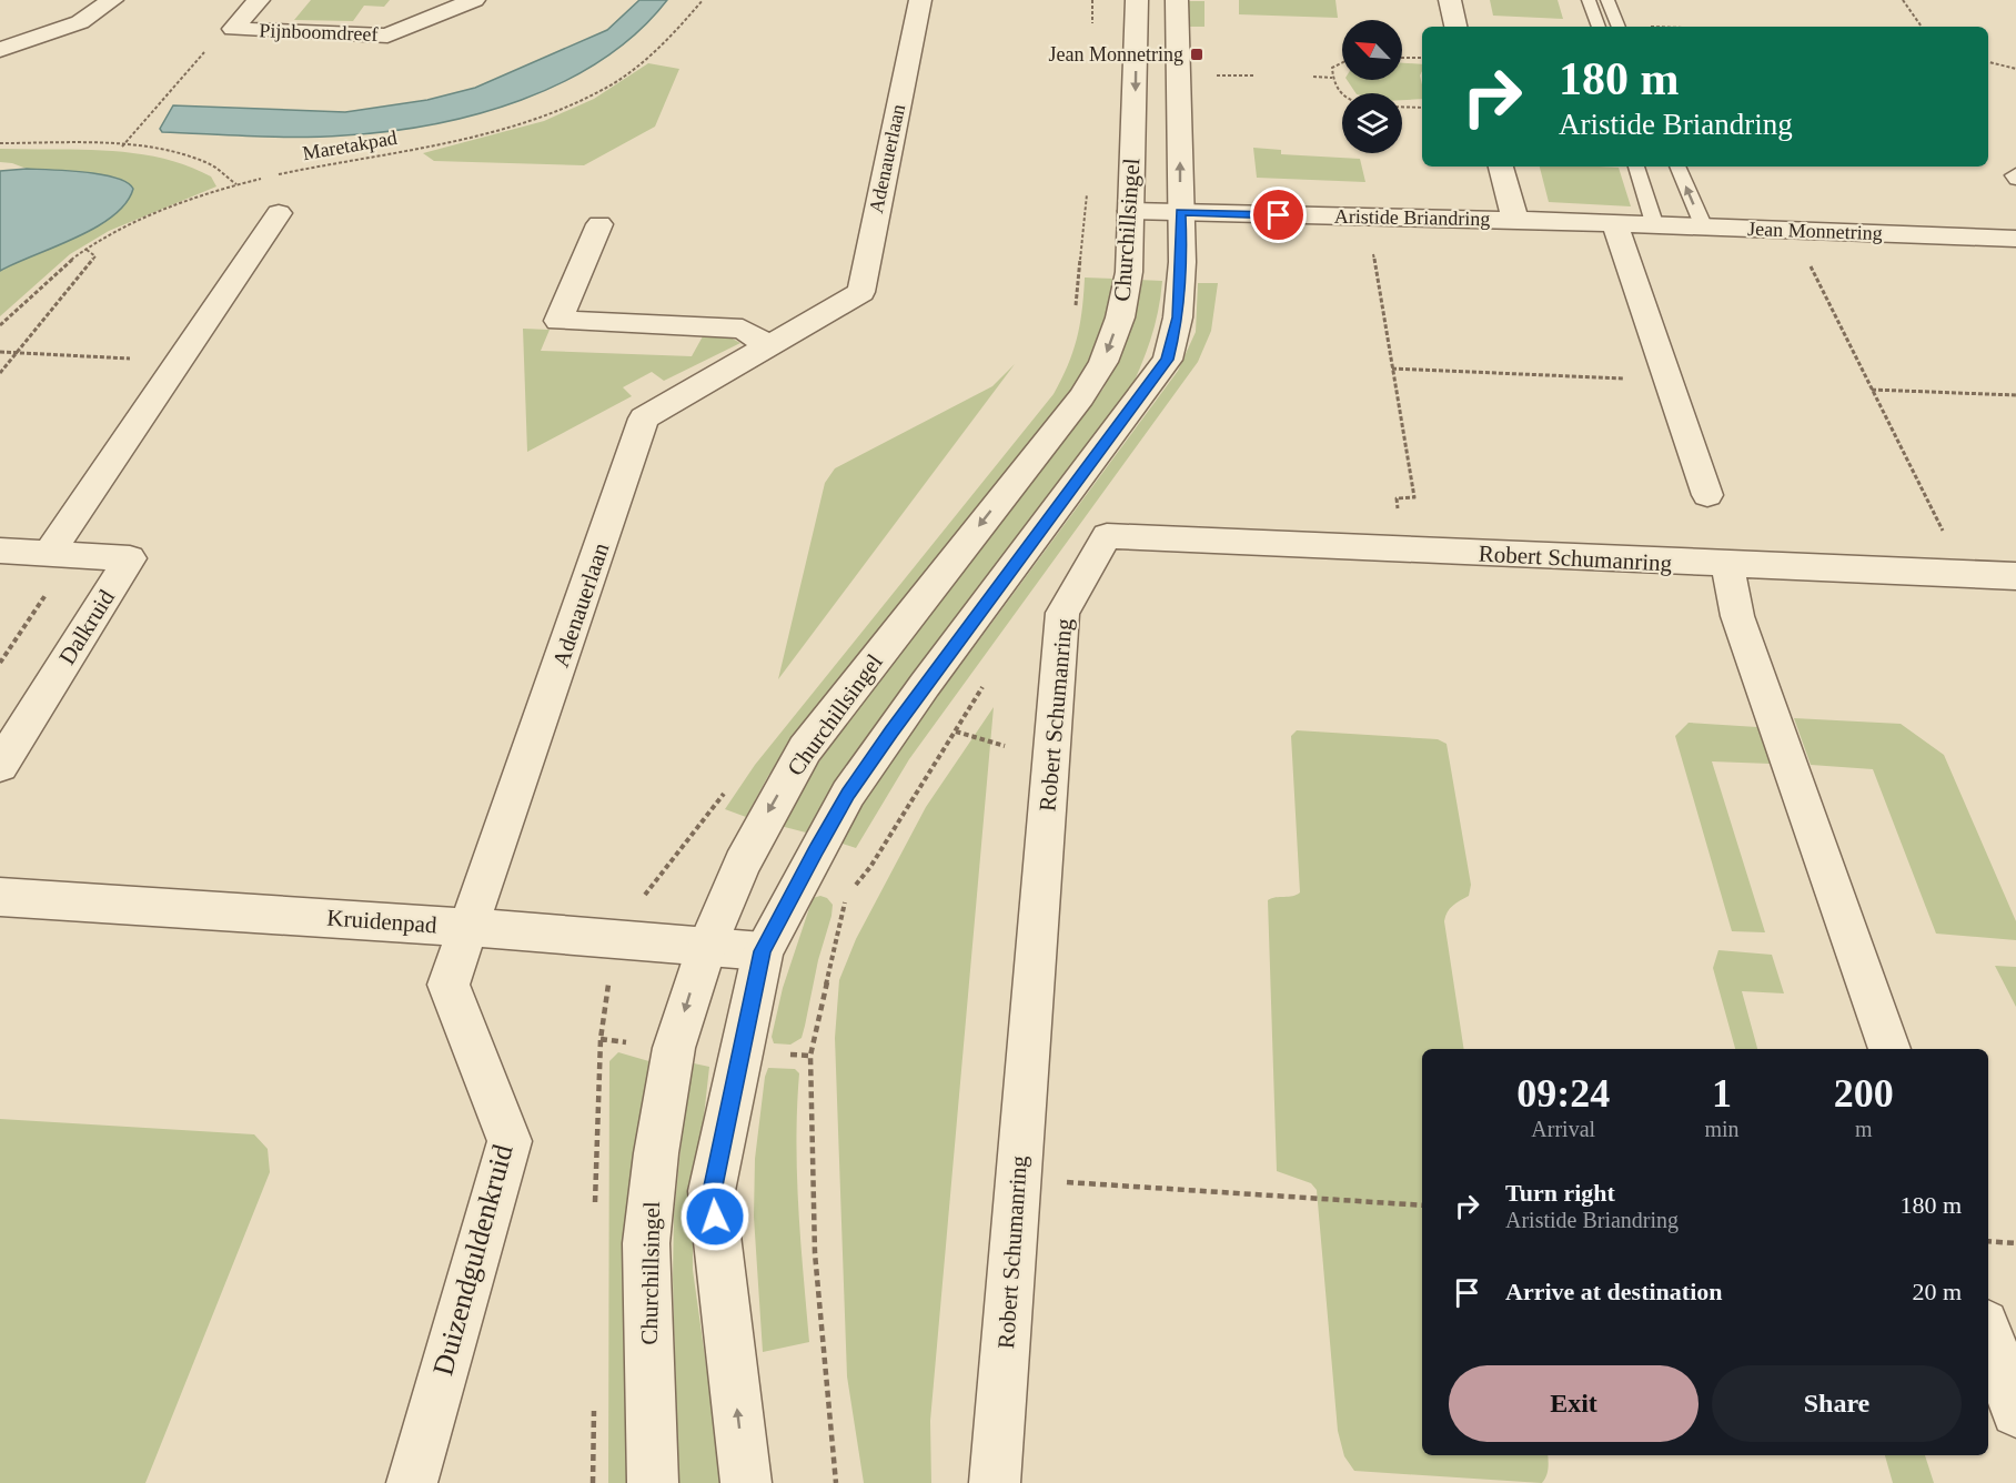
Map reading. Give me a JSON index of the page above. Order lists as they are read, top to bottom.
{
  "streets": {
    "street": [
      "Pijnboomdreef",
      "Adenauerlaan",
      "Aristide Briandring",
      "Churchillsingel",
      "Jean Monnetring",
      "Robert Schumanring",
      "Dalkruid",
      "Kruidenpad",
      "Duizendguldenkruid"
    ],
    "path": ["Maretakpad"]
  },
  "crossings": [
    ["Adenauerlaan", "Kruidenpad"],
    ["Adenauerlaan", "Duizendguldenkruid"],
    ["Aristide Briandring", "Churchillsingel"],
    ["Aristide Briandring", "Jean Monnetring"],
    ["Churchillsingel", "Kruidenpad"],
    ["Kruidenpad", "Duizendguldenkruid"]
  ],
  "places": {
    "transit": ["Jean Monnetring"]
  },
  "north": "top left",
  "page": {
    "turn": ["180 m", "Aristide Briandring"],
    "eta": [
      "09:24",
      "Arrival",
      "1",
      "min",
      "200",
      "m"
    ],
    "list": [
      {
        "name": "Turn right",
        "note": "Aristide Briandring",
        "value": "180 m"
      },
      {
        "name": "Arrive at destination",
        "value": "20 m"
      }
    ],
    "buttons": ["Exit", "Share"]
  }
}
